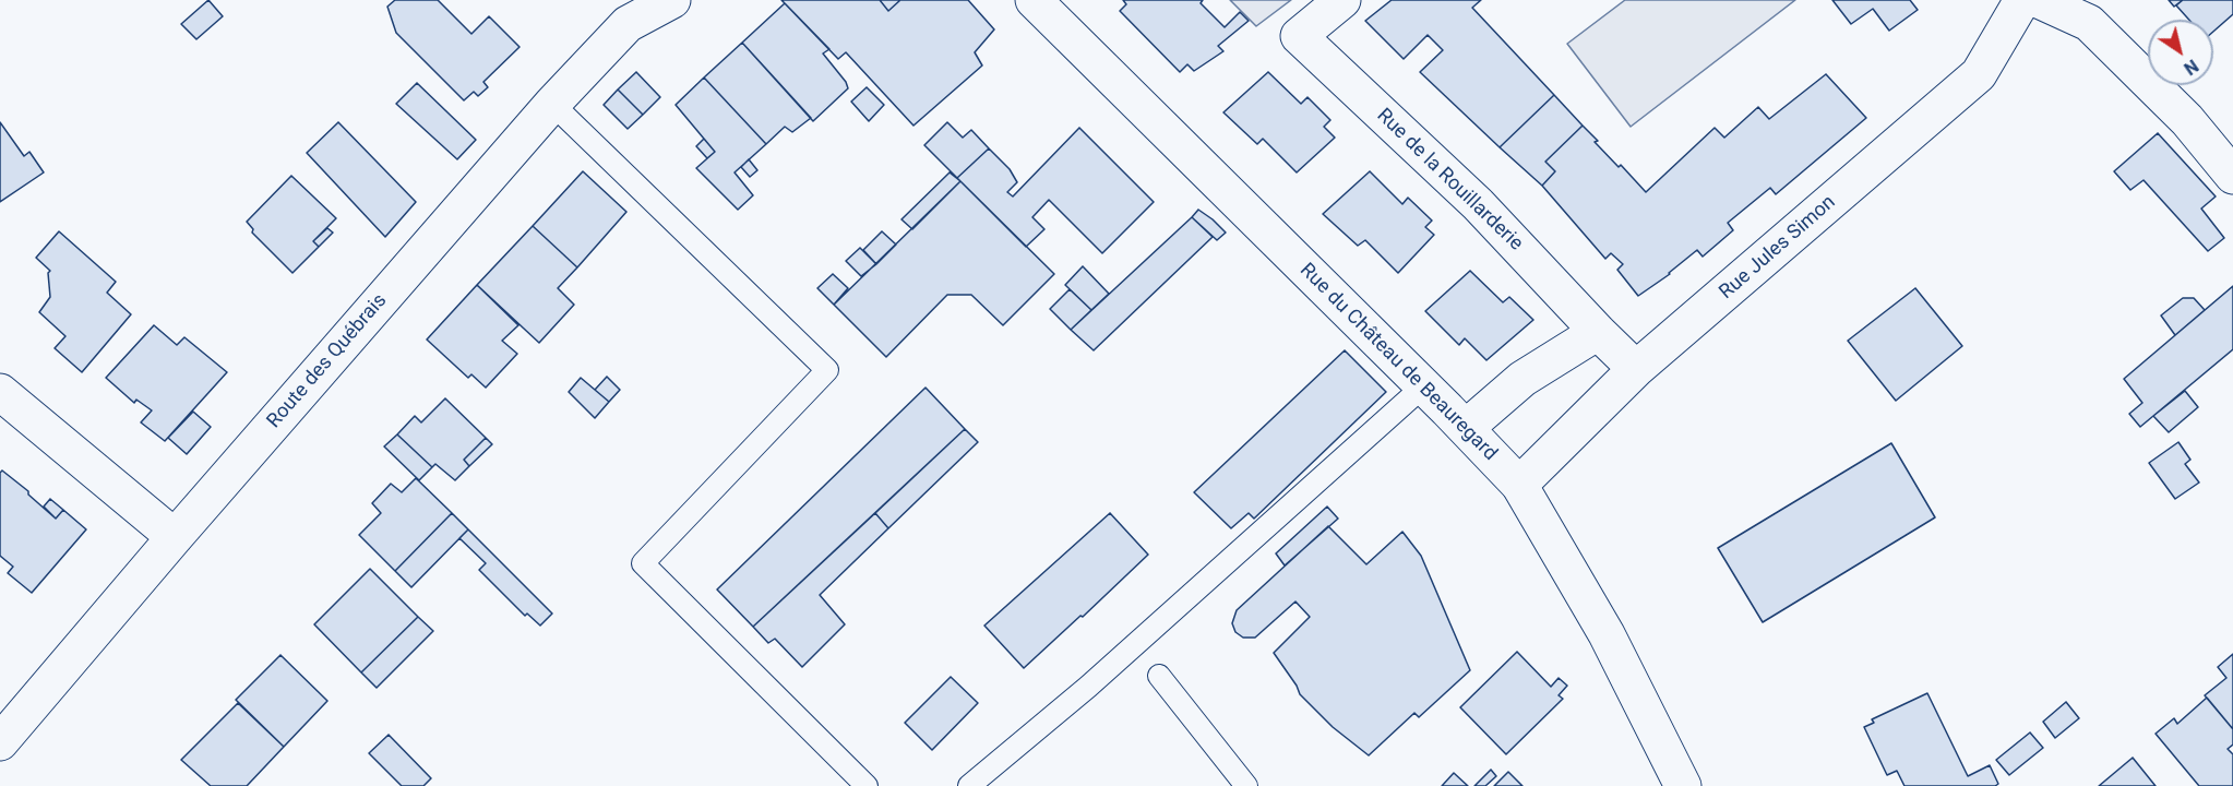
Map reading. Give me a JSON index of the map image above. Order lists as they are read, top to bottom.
{
  "streets": {
    "street": [
      "Rue de la Rouillarderie",
      "Rue Jules Simon",
      "Route des Québrais",
      "Rue du Château de Beauregard"
    ]
  },
  "crossings": [
    ["Rue de la Rouillarderie", "Rue Jules Simon"],
    ["Rue Jules Simon", "Rue du Château de Beauregard"]
  ],
  "north": "bottom right"
}
